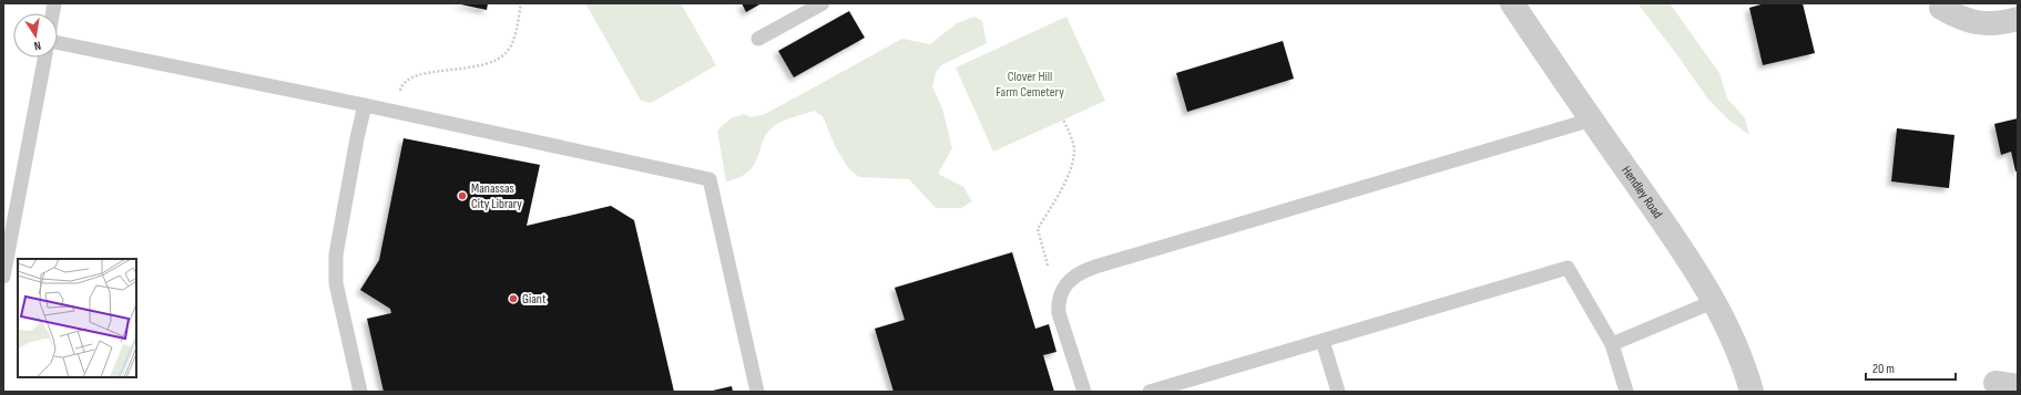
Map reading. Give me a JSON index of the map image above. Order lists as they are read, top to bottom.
{
  "streets": {
    "street": ["Hendley Road"]
  },
  "parks": ["Clover Hill Farm Cemetery"],
  "places": ["Manassas City Library", "Giant"],
  "scale_bar": "20 m",
  "north": "bottom"
}
